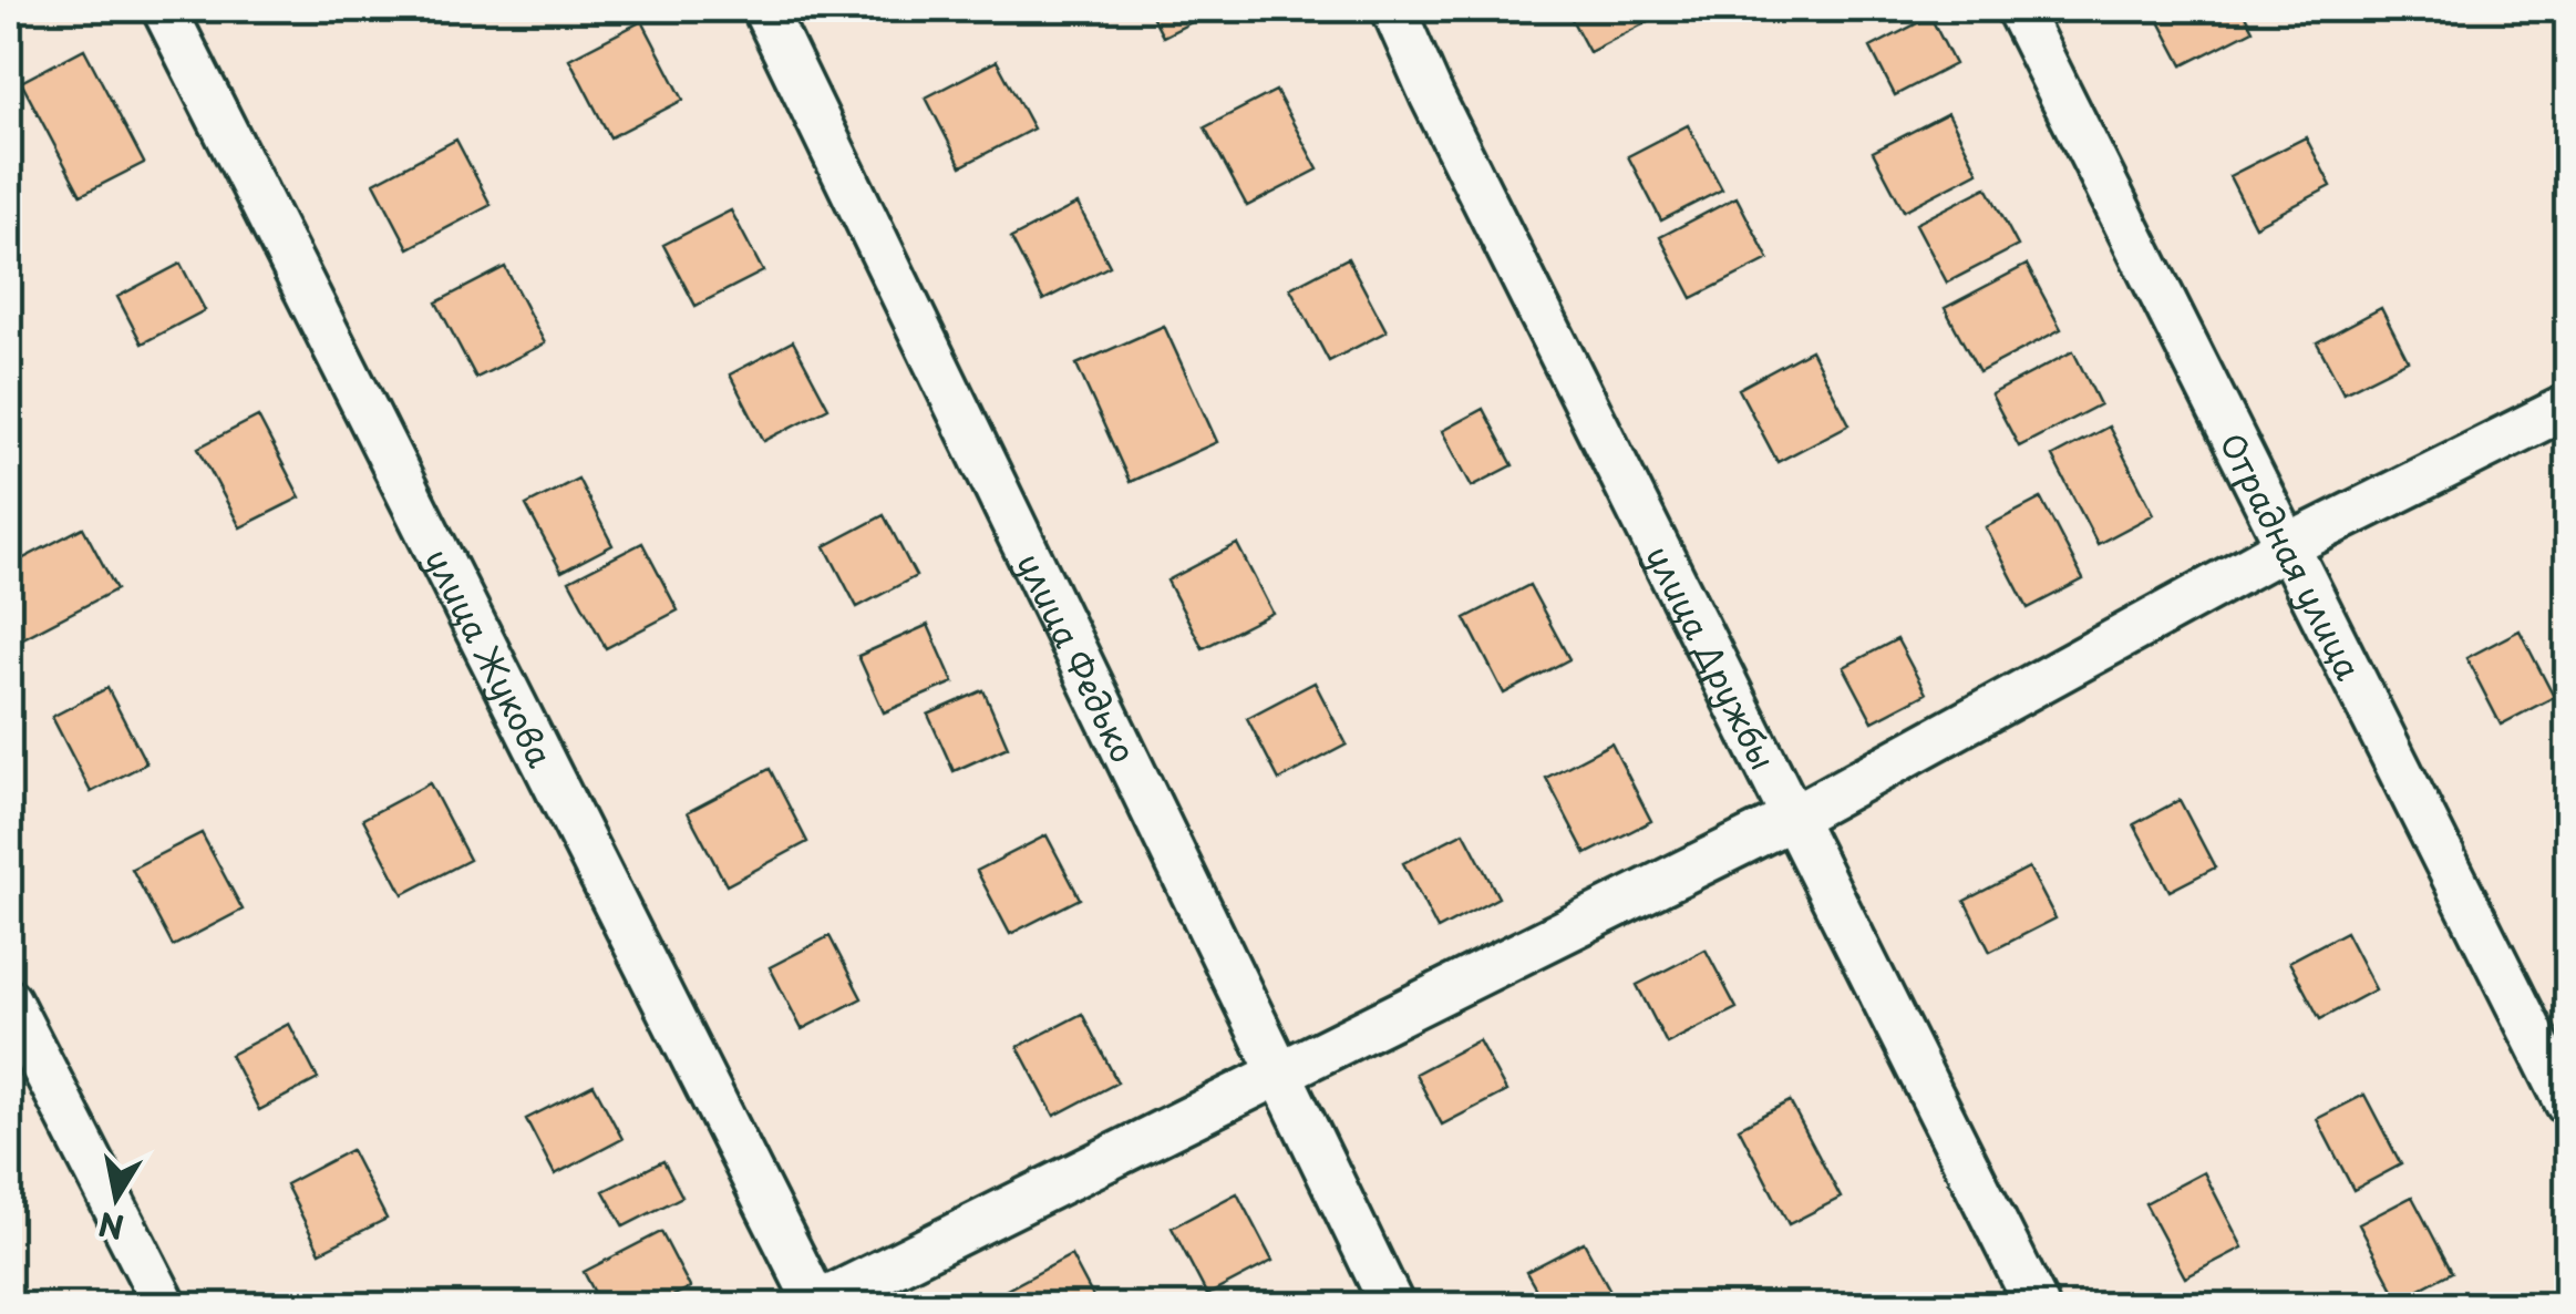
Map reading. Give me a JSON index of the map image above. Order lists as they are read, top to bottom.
{
  "streets": {
    "street": [
      "Отрадная улица",
      "улица Жукова",
      "улица Федько",
      "улица Дружбы"
    ]
  },
  "north": "bottom"
}
